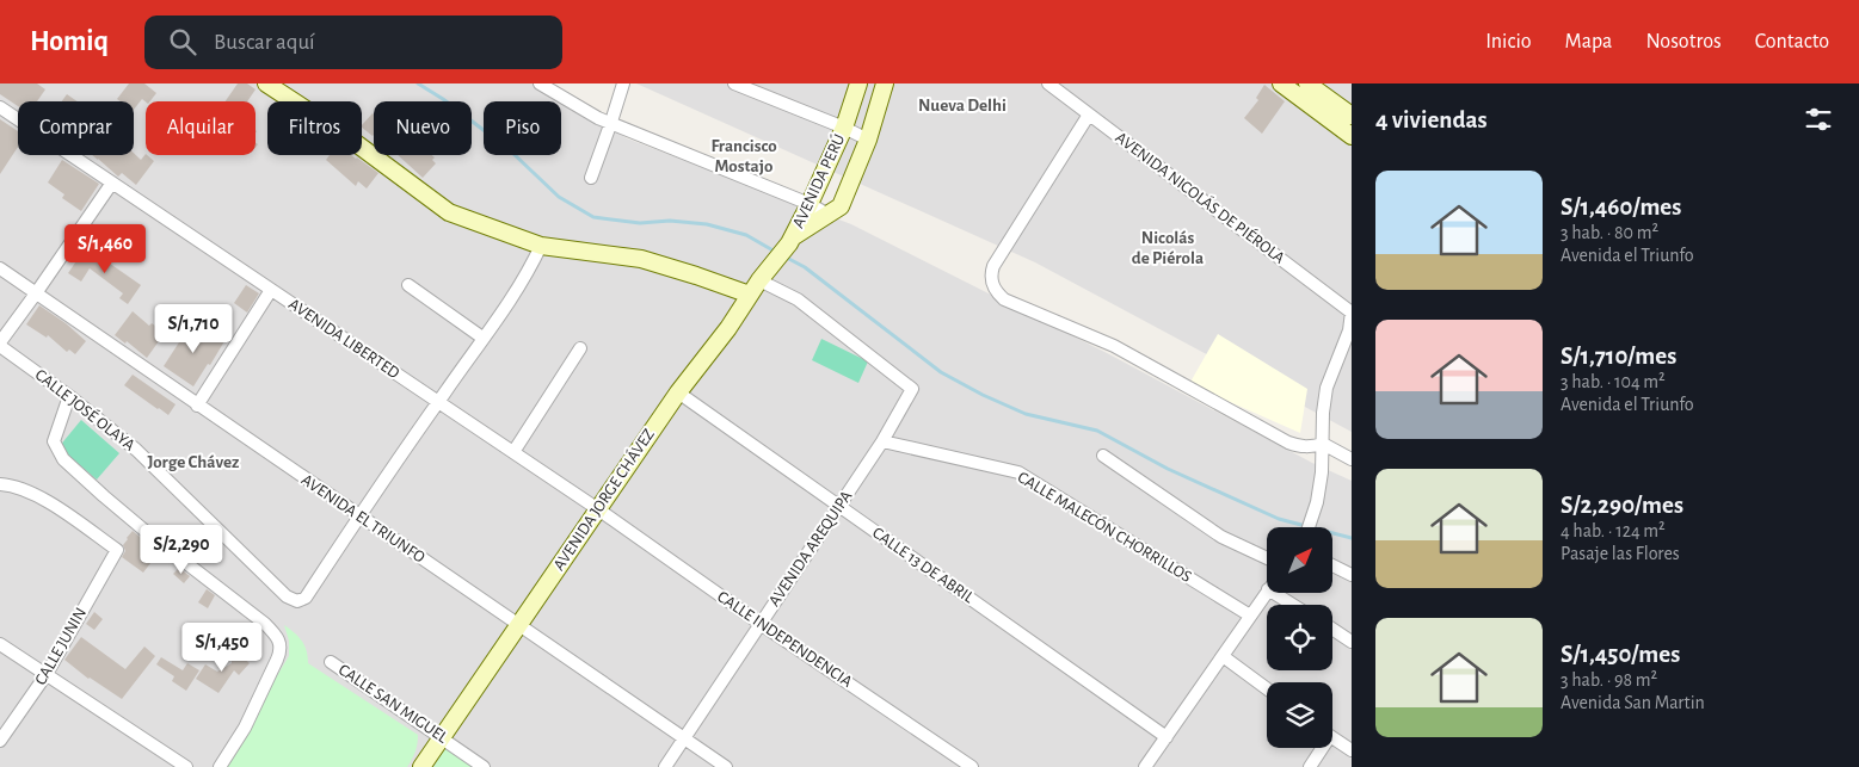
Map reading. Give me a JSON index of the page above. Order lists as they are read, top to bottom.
{
  "streets": {
    "street": [
      "AVENIDA PERÚ",
      "AVENIDA NICOLÁS DE PIÉROLA",
      "AVENIDA LIBERTED",
      "CALLE JOSÉ OLAYA",
      "AVENIDA JORGE CHÁVEZ",
      "AVENIDA EL TRIUNFO",
      "CALLE MALECÓN CHORRILLOS",
      "AVENIDA AREQUIPA",
      "CALLE 13 DE ABRIL",
      "CALLE INDEPENDENCIA",
      "CALLE JUNIN",
      "CALLE SAN MIGUEL"
    ]
  },
  "crossings": [
    ["AVENIDA PERÚ", "AVENIDA JORGE CHÁVEZ"],
    ["AVENIDA LIBERTED", "AVENIDA JORGE CHÁVEZ"],
    ["AVENIDA LIBERTED", "CALLE INDEPENDENCIA"],
    ["CALLE JOSÉ OLAYA", "AVENIDA EL TRIUNFO"],
    ["AVENIDA JORGE CHÁVEZ", "AVENIDA EL TRIUNFO"],
    ["AVENIDA JORGE CHÁVEZ", "AVENIDA AREQUIPA"],
    ["AVENIDA JORGE CHÁVEZ", "CALLE 13 DE ABRIL"],
    ["AVENIDA JORGE CHÁVEZ", "CALLE INDEPENDENCIA"],
    ["AVENIDA JORGE CHÁVEZ", "CALLE SAN MIGUEL"],
    ["AVENIDA EL TRIUNFO", "AVENIDA AREQUIPA"],
    ["CALLE MALECÓN CHORRILLOS", "AVENIDA AREQUIPA"],
    ["AVENIDA AREQUIPA", "CALLE 13 DE ABRIL"],
    ["AVENIDA AREQUIPA", "CALLE INDEPENDENCIA"]
  ],
  "districts": [
    "Nueva Delhi",
    "Francisco Mostajo",
    "Nicolás de Piérola",
    "Jorge Chávez"
  ],
  "north": "top right",
  "page": {
    "header": "Homiq",
    "search": "Buscar aquí",
    "nav": [
      "Inicio",
      "Mapa",
      "Nosotros",
      "Contacto"
    ],
    "heading": "4 viviendas",
    "chip": [
      "Comprar",
      "Alquilar",
      "Filtros",
      "Nuevo",
      "Piso"
    ],
    "list": [
      {
        "name": "S/1,460/mes",
        "note": "3 hab. · 80 m² · Avenida el Triunfo"
      },
      {
        "name": "S/1,710/mes",
        "note": "3 hab. · 104 m² · Avenida el Triunfo"
      },
      {
        "name": "S/2,290/mes",
        "note": "4 hab. · 124 m² · Pasaje las Flores"
      },
      {
        "name": "S/1,450/mes",
        "note": "3 hab. · 98 m² · Avenida San Martin"
      }
    ],
    "price": [
      "S/1,460",
      "S/1,710",
      "S/2,290",
      "S/1,450"
    ]
  }
}
